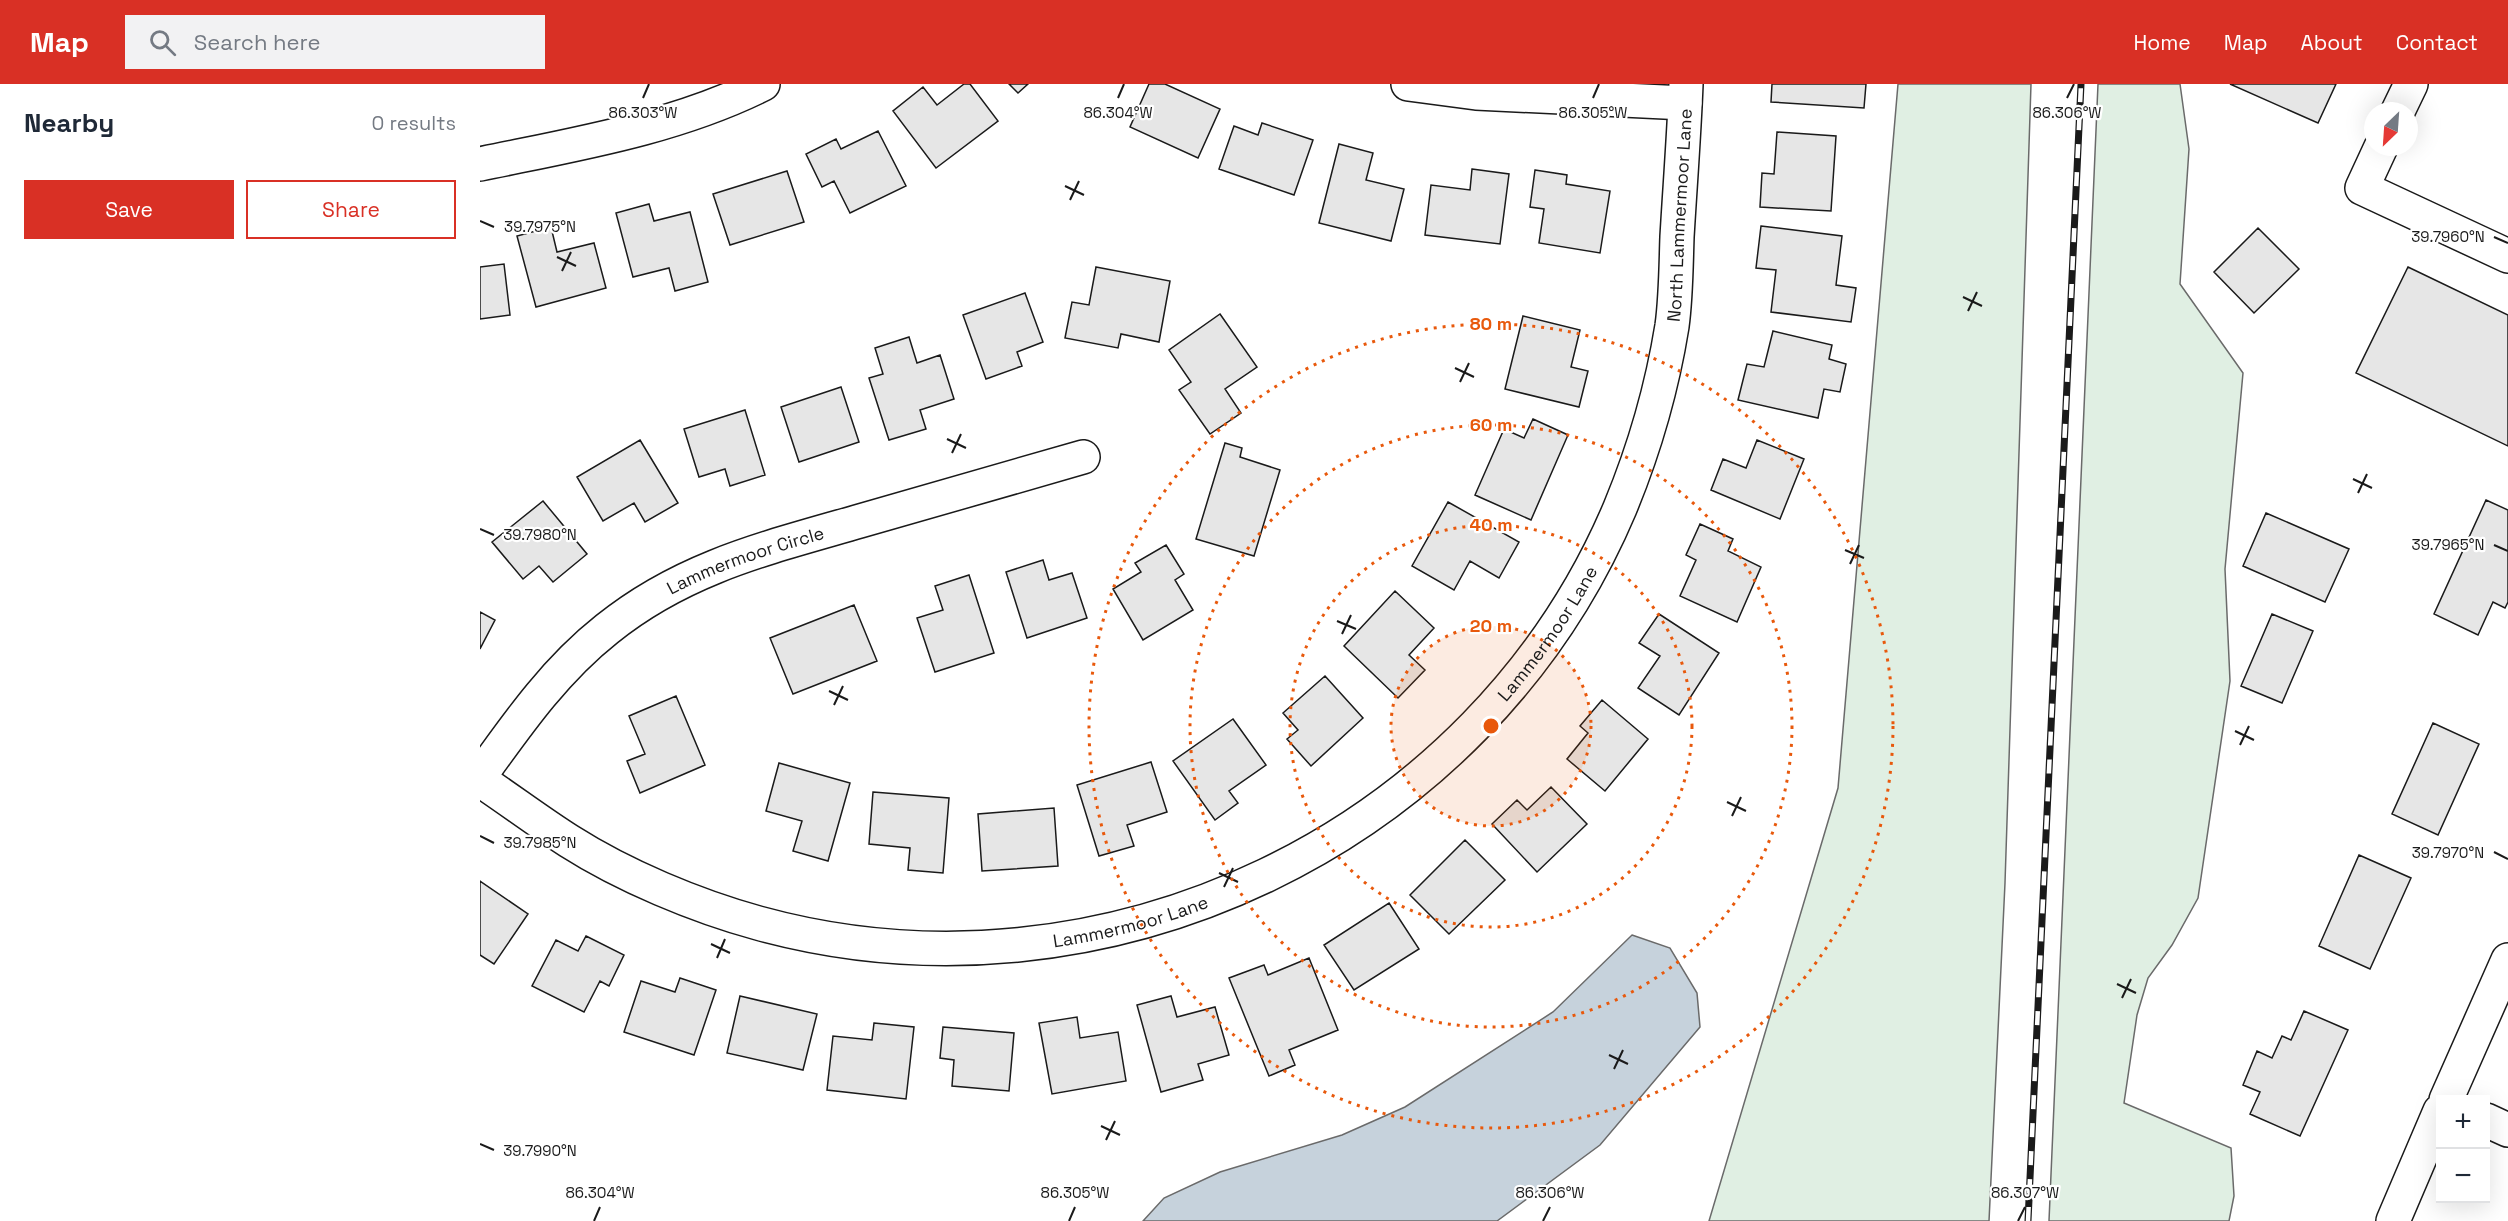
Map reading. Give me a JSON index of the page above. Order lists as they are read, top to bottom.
{
  "streets": {
    "street": ["North Lammermoor Lane", "Lammermoor Circle", "Lammermoor Lane"]
  },
  "crossings": [
    ["North Lammermoor Lane", "Lammermoor Lane"],
    ["Lammermoor Circle", "Lammermoor Lane"]
  ],
  "north": "bottom left",
  "page": {
    "header": "Map",
    "search": "Search here",
    "nav": [
      "Home",
      "Map",
      "About",
      "Contact"
    ],
    "heading": ["Nearby", "0 results"],
    "buttons": ["Save", "Share"],
    "map_buttons": ["+", "−"]
  },
  "coordinates": [
    "86.303°W",
    "86.306°W",
    "86.304°W",
    "86.305°W",
    "39.7975°N",
    "39.7960°N",
    "39.7980°N",
    "39.7965°N",
    "39.7985°N",
    "39.7970°N",
    "39.7990°N",
    "86.307°W"
  ],
  "rings": [
    "80 m",
    "60 m",
    "40 m",
    "20 m"
  ]
}
